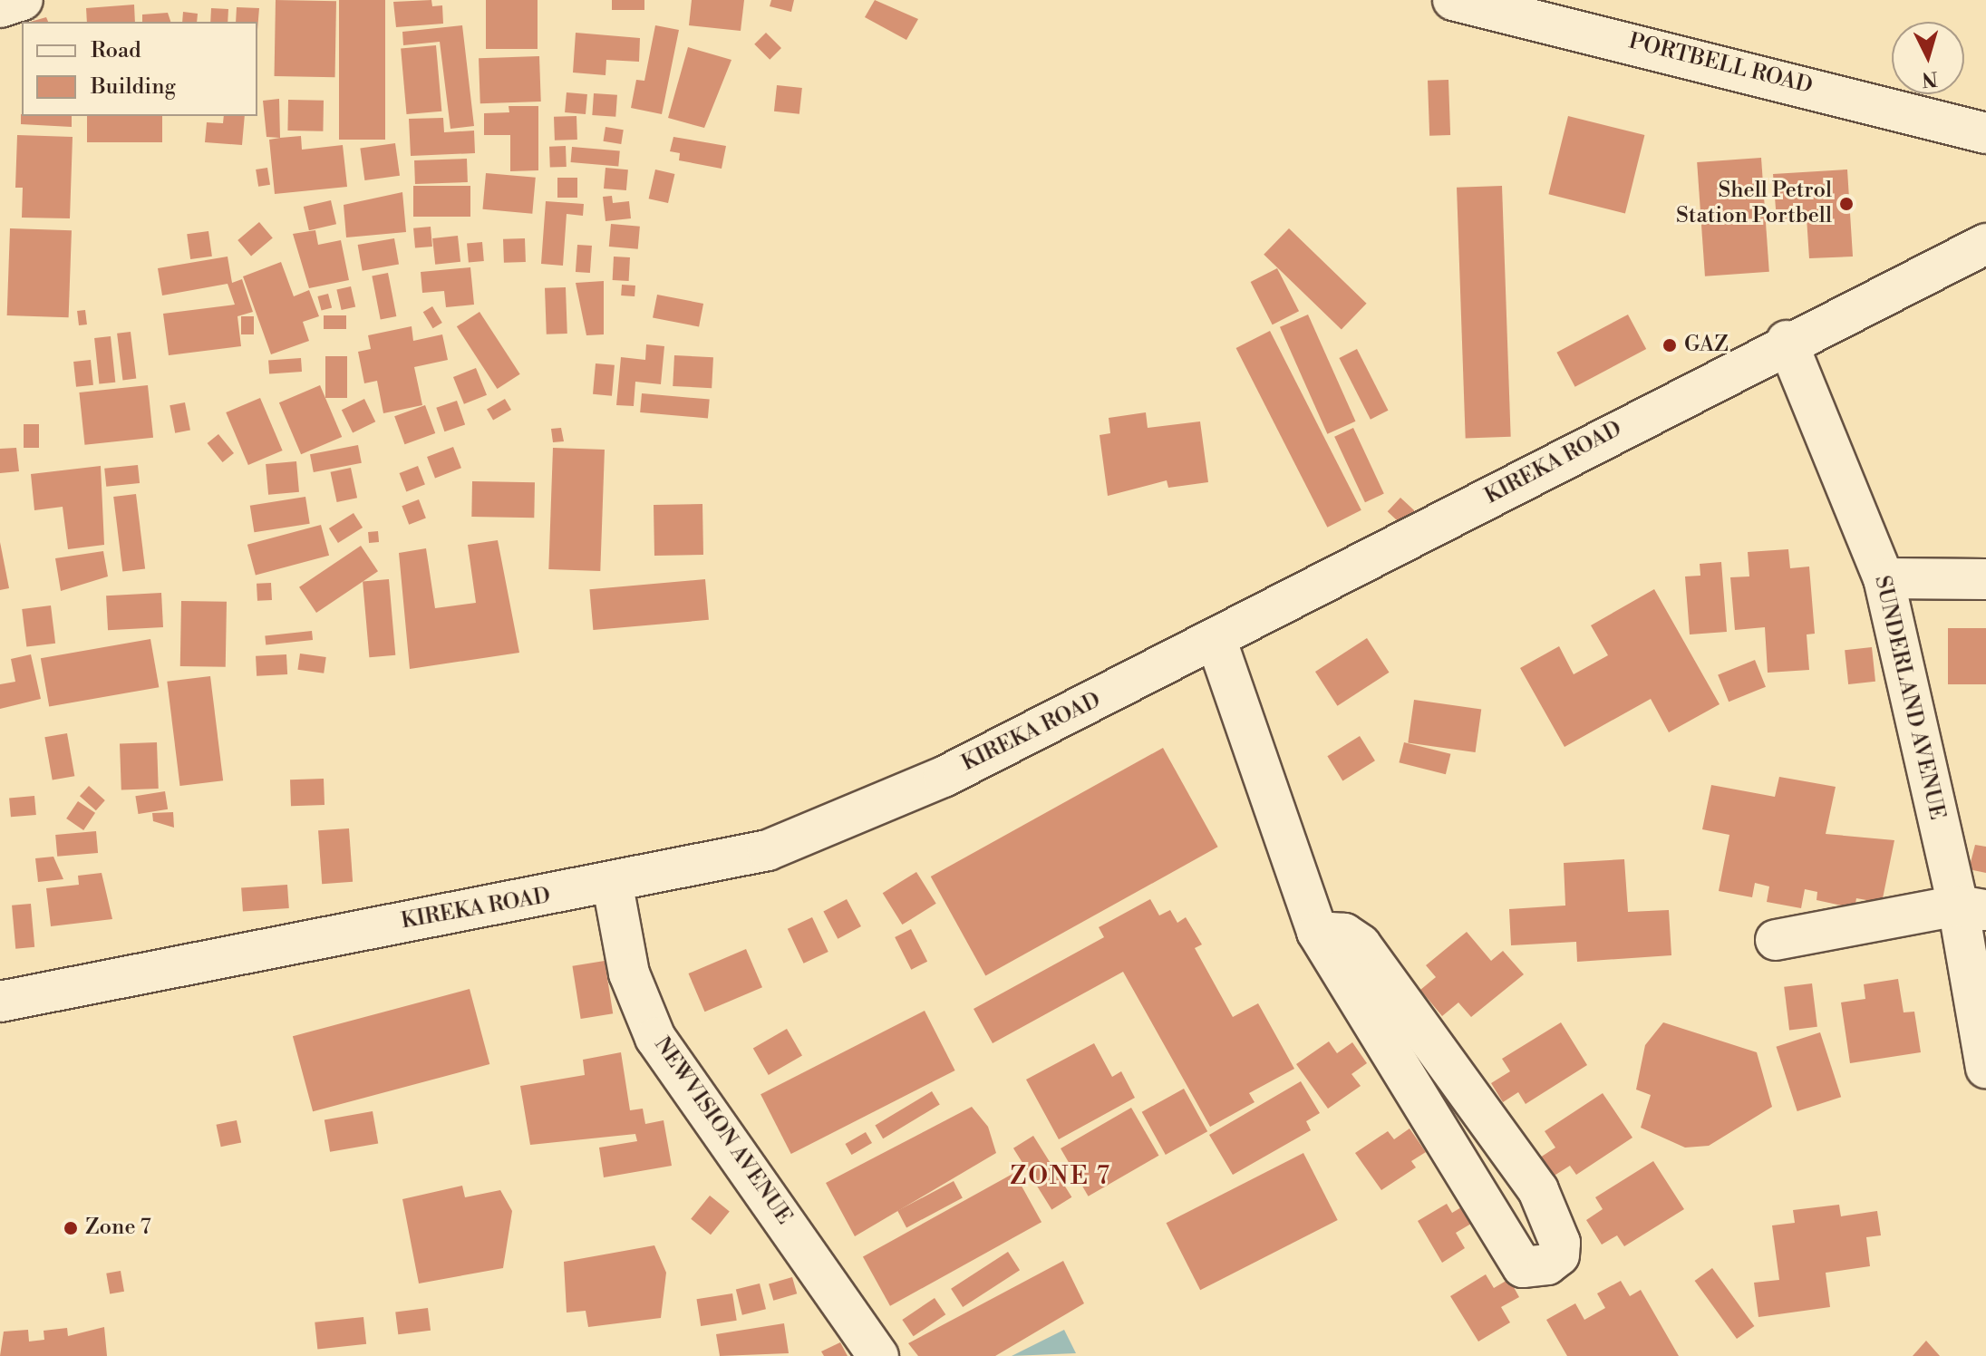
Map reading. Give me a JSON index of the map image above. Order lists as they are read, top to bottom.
{
  "streets": {
    "street": [
      "PORTBELL ROAD",
      "KIREKA ROAD",
      "SUNDERLAND AVENUE",
      "NEWVISION AVENUE"
    ]
  },
  "crossings": [
    ["KIREKA ROAD", "SUNDERLAND AVENUE"],
    ["KIREKA ROAD", "NEWVISION AVENUE"]
  ],
  "districts": ["ZONE 7"],
  "places": ["Shell Petrol Station Portbell", "GAZ", "Zone 7"],
  "legend": ["Road", "Building"],
  "north": "bottom"
}
